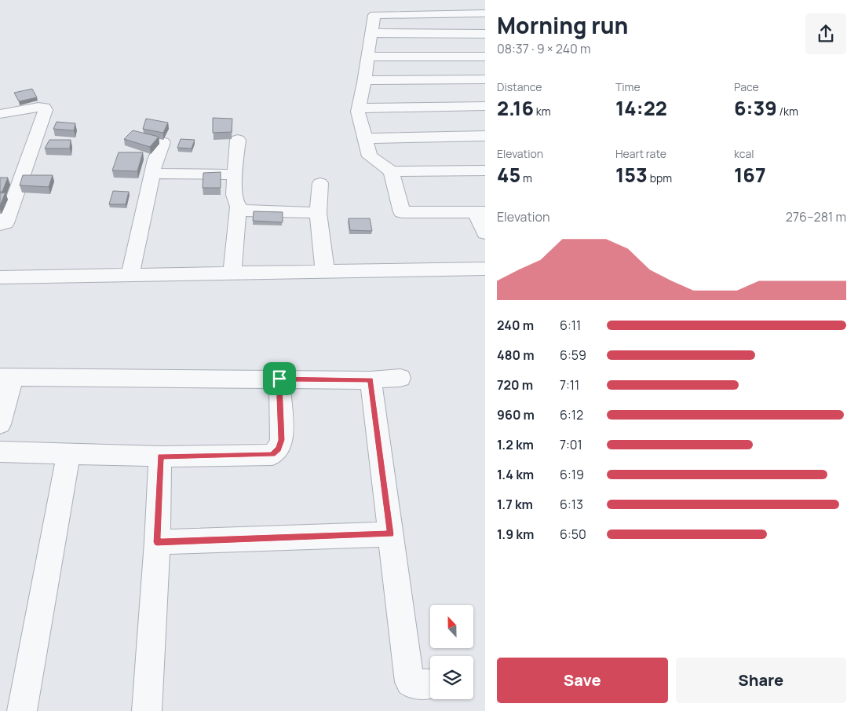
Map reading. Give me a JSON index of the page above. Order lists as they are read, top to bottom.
{
  "north": "top",
  "page": {
    "heading": ["Morning run", "08:37 · 9 × 240 m"],
    "stats": [
      ["Distance", "2.16 km"],
      ["Time", "14:22"],
      ["Pace", "6:39 /km"],
      ["Elevation", "45 m"],
      ["Heart rate", "153 bpm"],
      ["kcal", "167"]
    ],
    "chart": ["Elevation", "276–281 m"],
    "list": [
      {
        "name": "240 m",
        "note": "6:11"
      },
      {
        "name": "480 m",
        "note": "6:59"
      },
      {
        "name": "720 m",
        "note": "7:11"
      },
      {
        "name": "960 m",
        "note": "6:12"
      },
      {
        "name": "1.2 km",
        "note": "7:01"
      },
      {
        "name": "1.4 km",
        "note": "6:19"
      },
      {
        "name": "1.7 km",
        "note": "6:13"
      },
      {
        "name": "1.9 km",
        "note": "6:50"
      }
    ],
    "buttons": ["Save", "Share"]
  }
}
